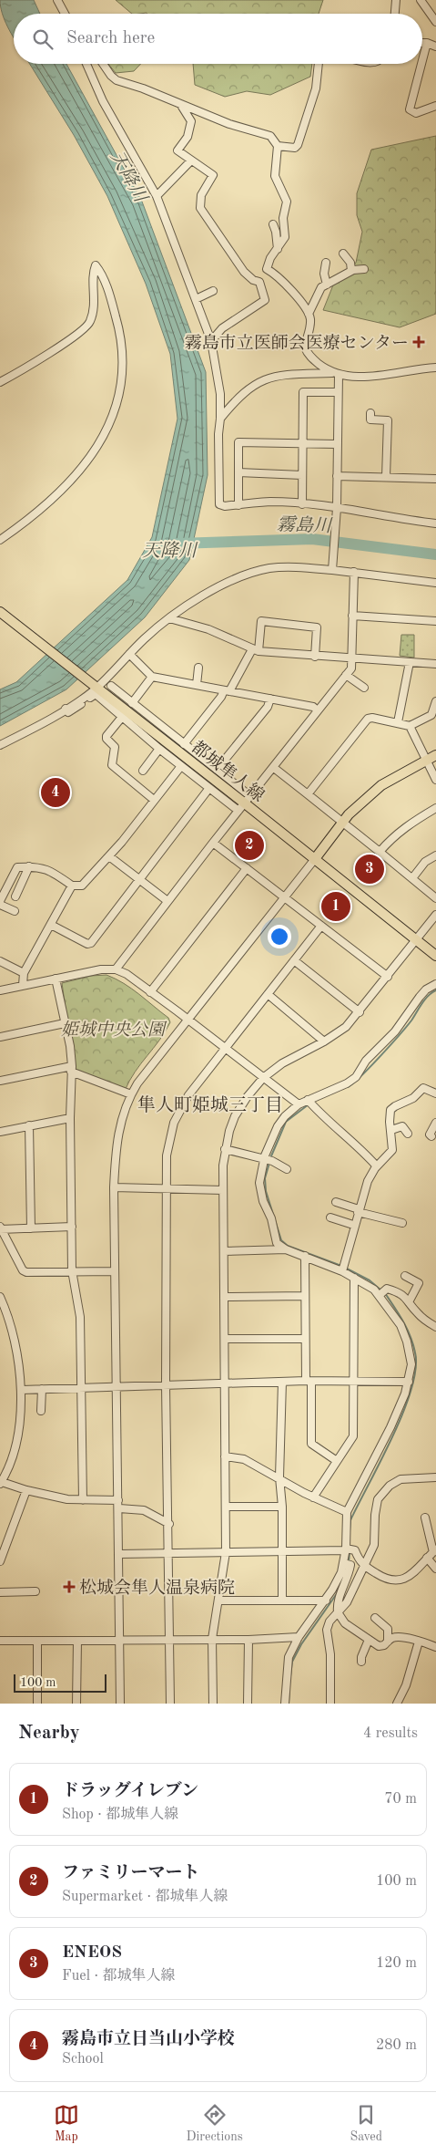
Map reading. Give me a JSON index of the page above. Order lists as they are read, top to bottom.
{
  "streets": {
    "main road": ["都城隼人線"]
  },
  "districts": ["隼人町姫城三丁目"],
  "water": ["天降川", "霧島川"],
  "parks": ["姫城中央公園"],
  "places": {
    "health": ["霧島市立医師会医療センター", "松城会隼人温泉病院"]
  },
  "scale_bar": "100 m",
  "page": {
    "search": "Search here",
    "pins": [
      "4",
      "2",
      "3",
      "1"
    ],
    "scale": "100 m",
    "heading": ["Nearby", "4 results"],
    "list": [
      {
        "mark": "1",
        "name": "ドラッグイレブン",
        "note": "Shop · 都城隼人線",
        "value": "70 m"
      },
      {
        "mark": "2",
        "name": "ファミリーマート",
        "note": "Supermarket · 都城隼人線",
        "value": "100 m"
      },
      {
        "mark": "3",
        "name": "ENEOS",
        "note": "Fuel · 都城隼人線",
        "value": "120 m"
      },
      {
        "mark": "4",
        "name": "霧島市立日当山小学校",
        "note": "School",
        "value": "280 m"
      }
    ],
    "nav": ["Map", "Directions", "Saved"]
  }
}
